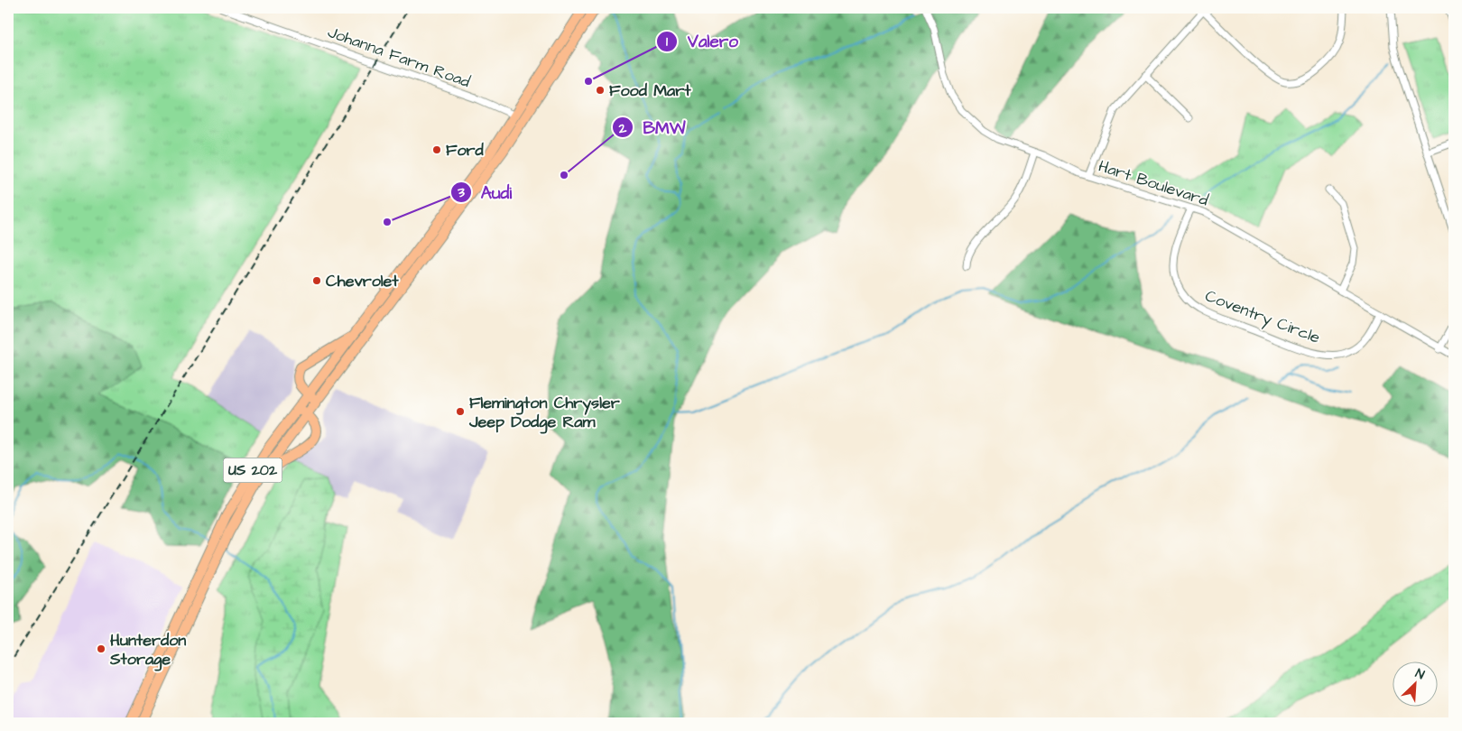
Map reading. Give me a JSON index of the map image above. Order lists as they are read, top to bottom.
{
  "streets": {
    "highway": ["US 202"],
    "street": ["Johanna Farm Road", "Hart Boulevard", "Coventry Circle"]
  },
  "crossings": [
    ["Johanna Farm Road", "US 202"],
    ["Hart Boulevard", "Coventry Circle"]
  ],
  "places": [
    "Valero",
    "Food Mart",
    "Ford",
    "BMW",
    "Audi",
    "Chevrolet",
    "Flemington Chrysler Jeep Dodge Ram",
    "Hunterdon Storage"
  ],
  "north": "top right"
}
